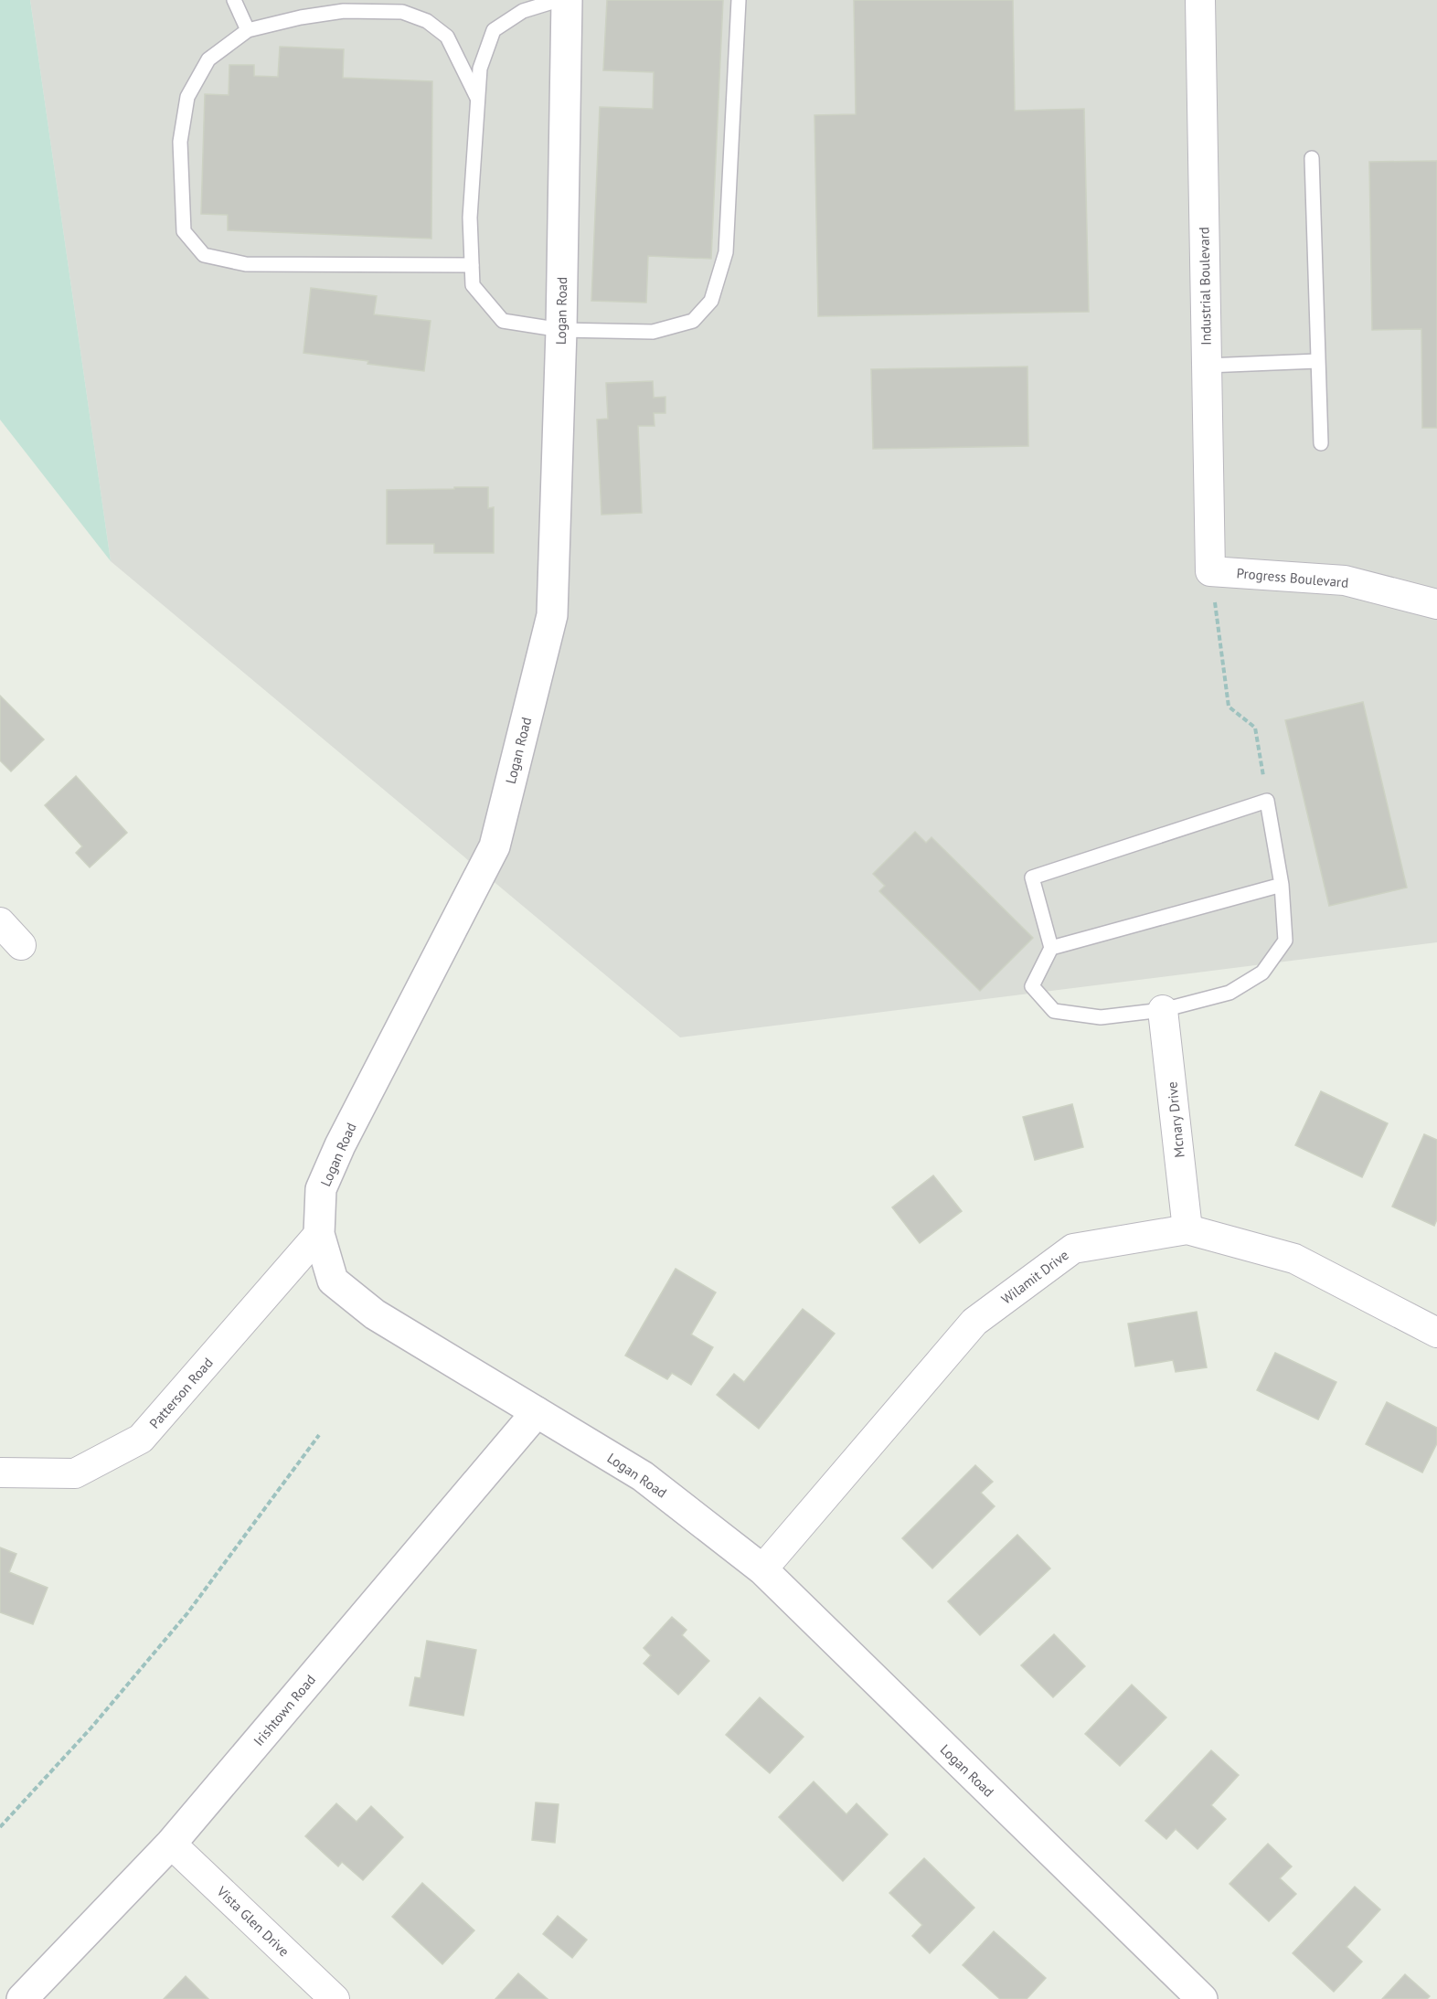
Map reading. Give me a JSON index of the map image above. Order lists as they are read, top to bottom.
{
  "streets": {
    "street": [
      "Industrial Boulevard",
      "Logan Road",
      "Progress Boulevard",
      "Mcnary Drive",
      "Wilamit Drive",
      "Patterson Road",
      "Irishtown Road",
      "Vista Glen Drive"
    ]
  },
  "crossings": [
    ["Industrial Boulevard", "Progress Boulevard"],
    ["Logan Road", "Wilamit Drive"],
    ["Logan Road", "Patterson Road"],
    ["Logan Road", "Irishtown Road"],
    ["Mcnary Drive", "Wilamit Drive"],
    ["Irishtown Road", "Vista Glen Drive"]
  ]
}
